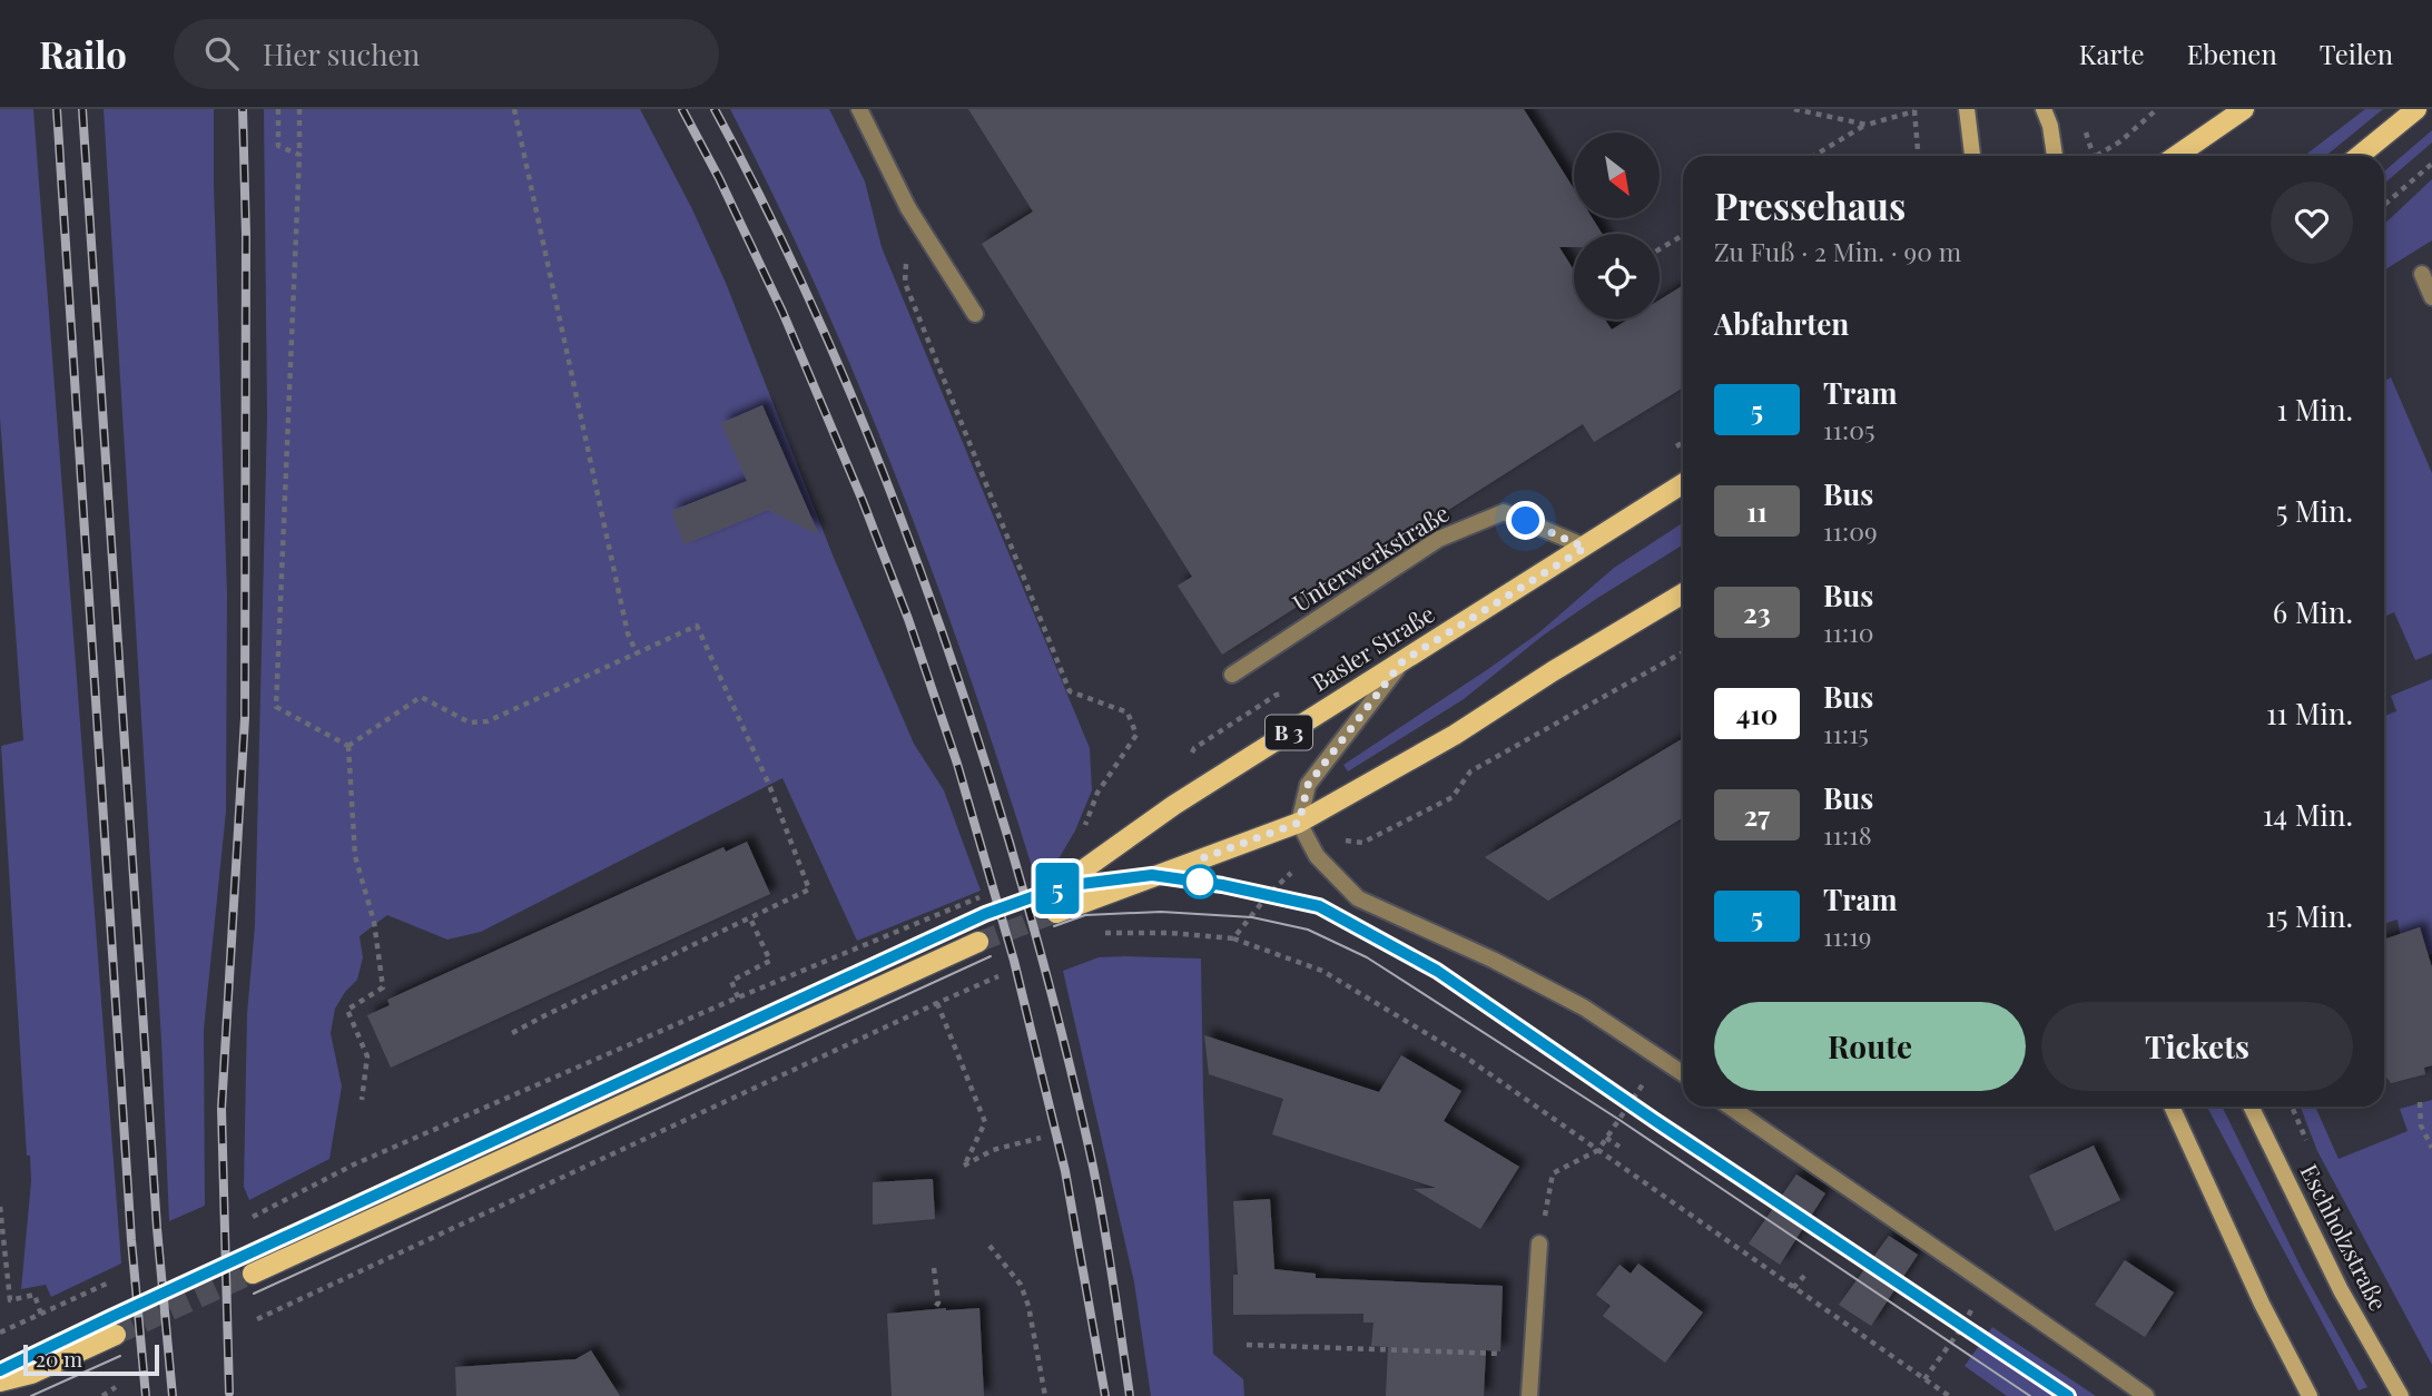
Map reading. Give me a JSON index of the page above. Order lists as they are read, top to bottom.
{
  "streets": {
    "main road": ["Basler Straße", "B 3", "Eschholzstraße"],
    "street": ["Unterwerkstraße"]
  },
  "crossings": [
    ["Unterwerkstraße", "Basler Straße"]
  ],
  "lines": ["tram line 5"],
  "scale_bar": "20 m",
  "north": "bottom right",
  "page": {
    "header": "Railo",
    "search": "Hier suchen",
    "nav": ["Karte", "Ebenen", "Teilen"],
    "on_map": "5",
    "heading": [
      ["Pressehaus", "Zu Fuß · 2 Min. · 90 m"],
      "Abfahrten"
    ],
    "list": [
      {
        "mark": "5",
        "name": "Tram",
        "note": "11:05",
        "value": "1 Min."
      },
      {
        "mark": "11",
        "name": "Bus",
        "note": "11:09",
        "value": "5 Min."
      },
      {
        "mark": "23",
        "name": "Bus",
        "note": "11:10",
        "value": "6 Min."
      },
      {
        "mark": "410",
        "name": "Bus",
        "note": "11:15",
        "value": "11 Min."
      },
      {
        "mark": "27",
        "name": "Bus",
        "note": "11:18",
        "value": "14 Min."
      },
      {
        "mark": "5",
        "name": "Tram",
        "note": "11:19",
        "value": "15 Min."
      }
    ],
    "buttons": ["Route", "Tickets"],
    "scale": "20 m"
  }
}
